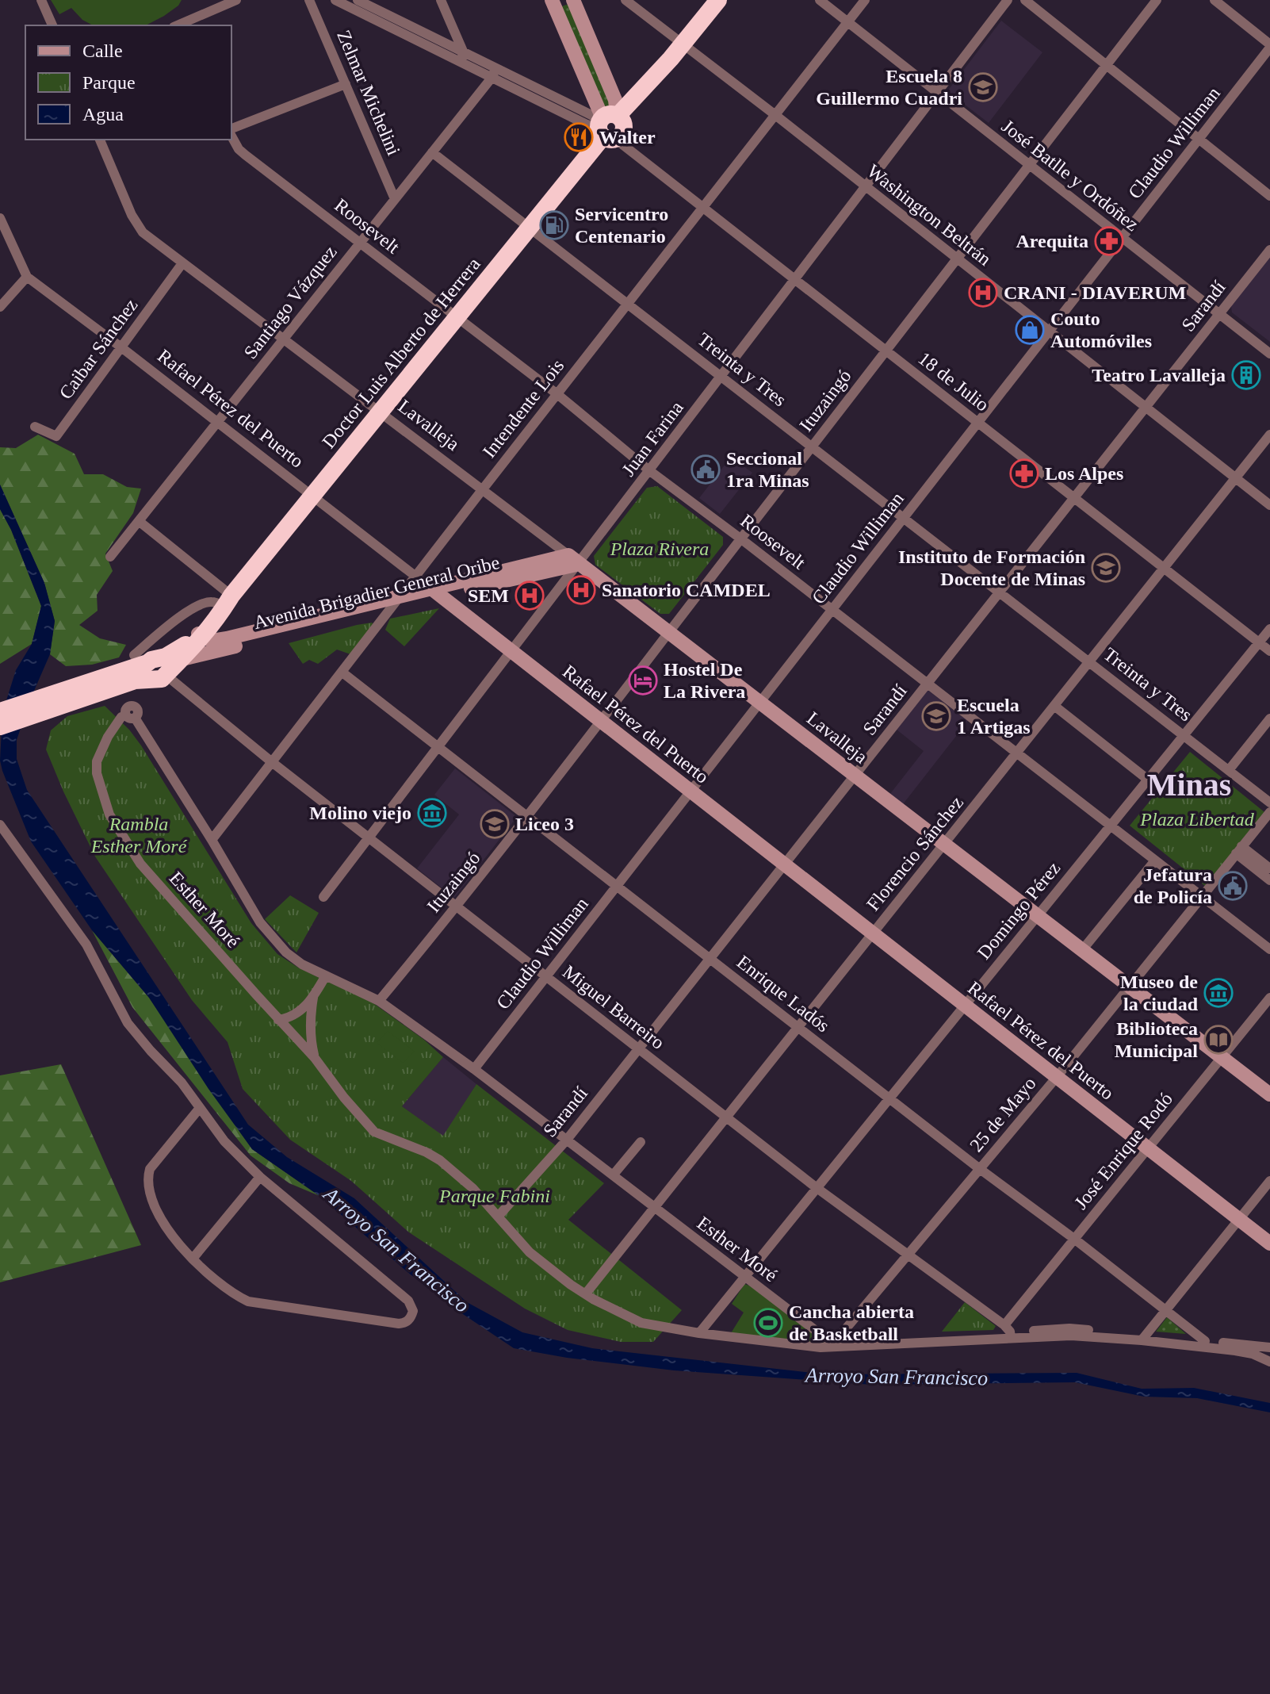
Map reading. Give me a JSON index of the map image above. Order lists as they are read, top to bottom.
{
  "streets": {
    "highway": ["Doctor Luis Alberto de Herrera"],
    "main road": ["Rafael Pérez del Puerto", "Lavalleja", "Avenida Brigadier General Oribe"],
    "street": [
      "Zelmar Michelini",
      "Claudio Williman",
      "José Batlle y Ordóñez",
      "Washington Beltrán",
      "Roosevelt",
      "Santiago Vázquez",
      "Sarandí",
      "Caibar Sánchez",
      "Treinta y Tres",
      "18 de Julio",
      "Ituzaingó",
      "Intendente Lois",
      "Juan Farina",
      "Florencio Sánchez",
      "Esther Moré",
      "Domingo Pérez",
      "Enrique Ladós",
      "Miguel Barreiro",
      "25 de Mayo",
      "José Enrique Rodó"
    ]
  },
  "crossings": [
    ["Zelmar Michelini", "Santiago Vázquez"],
    ["Claudio Williman", "José Batlle y Ordóñez"],
    ["Claudio Williman", "Washington Beltrán"],
    ["Claudio Williman", "Roosevelt"],
    ["Claudio Williman", "Treinta y Tres"],
    ["Claudio Williman", "18 de Julio"],
    ["Claudio Williman", "Rafael Pérez del Puerto"],
    ["Claudio Williman", "Lavalleja"],
    ["Claudio Williman", "Esther Moré"],
    ["Claudio Williman", "Enrique Ladós"],
    ["Claudio Williman", "Miguel Barreiro"],
    ["José Batlle y Ordóñez", "Sarandí"],
    ["José Batlle y Ordóñez", "Ituzaingó"],
    ["José Batlle y Ordóñez", "Intendente Lois"],
    ["José Batlle y Ordóñez", "Juan Farina"],
    ["Washington Beltrán", "Sarandí"],
    ["Washington Beltrán", "Doctor Luis Alberto de Herrera"],
    ["Washington Beltrán", "Ituzaingó"],
    ["Washington Beltrán", "Intendente Lois"],
    ["Washington Beltrán", "Juan Farina"],
    ["Washington Beltrán", "Florencio Sánchez"],
    ["Roosevelt", "Santiago Vázquez"],
    ["Roosevelt", "Sarandí"],
    ["Roosevelt", "Doctor Luis Alberto de Herrera"],
    ["Roosevelt", "Ituzaingó"],
    ["Roosevelt", "Intendente Lois"],
    ["Roosevelt", "Juan Farina"],
    ["Roosevelt", "Florencio Sánchez"],
    ["Roosevelt", "Domingo Pérez"],
    ["Roosevelt", "25 de Mayo"],
    ["Santiago Vázquez", "Treinta y Tres"],
    ["Santiago Vázquez", "18 de Julio"],
    ["Santiago Vázquez", "Rafael Pérez del Puerto"],
    ["Santiago Vázquez", "Lavalleja"],
    ["Sarandí", "Treinta y Tres"],
    ["Sarandí", "18 de Julio"],
    ["Sarandí", "Rafael Pérez del Puerto"],
    ["Sarandí", "Lavalleja"],
    ["Sarandí", "Esther Moré"],
    ["Sarandí", "Enrique Ladós"],
    ["Sarandí", "Miguel Barreiro"],
    ["Caibar Sánchez", "Rafael Pérez del Puerto"],
    ["Caibar Sánchez", "Lavalleja"],
    ["Doctor Luis Alberto de Herrera", "Treinta y Tres"],
    ["Doctor Luis Alberto de Herrera", "18 de Julio"],
    ["Doctor Luis Alberto de Herrera", "Rafael Pérez del Puerto"],
    ["Doctor Luis Alberto de Herrera", "Lavalleja"],
    ["Doctor Luis Alberto de Herrera", "Avenida Brigadier General Oribe"],
    ["Doctor Luis Alberto de Herrera", "Miguel Barreiro"],
    ["Treinta y Tres", "Ituzaingó"],
    ["Treinta y Tres", "Intendente Lois"],
    ["Treinta y Tres", "Juan Farina"],
    ["Treinta y Tres", "Florencio Sánchez"],
    ["Treinta y Tres", "Domingo Pérez"],
    ["18 de Julio", "Ituzaingó"],
    ["18 de Julio", "Intendente Lois"],
    ["18 de Julio", "Juan Farina"],
    ["18 de Julio", "Florencio Sánchez"],
    ["18 de Julio", "Domingo Pérez"],
    ["Ituzaingó", "Rafael Pérez del Puerto"],
    ["Ituzaingó", "Lavalleja"],
    ["Ituzaingó", "Esther Moré"],
    ["Ituzaingó", "Enrique Ladós"],
    ["Ituzaingó", "Miguel Barreiro"],
    ["Rafael Pérez del Puerto", "Intendente Lois"],
    ["Rafael Pérez del Puerto", "Juan Farina"],
    ["Rafael Pérez del Puerto", "Avenida Brigadier General Oribe"],
    ["Rafael Pérez del Puerto", "Florencio Sánchez"],
    ["Rafael Pérez del Puerto", "Domingo Pérez"],
    ["Rafael Pérez del Puerto", "25 de Mayo"],
    ["Rafael Pérez del Puerto", "José Enrique Rodó"],
    ["Intendente Lois", "Lavalleja"],
    ["Intendente Lois", "Avenida Brigadier General Oribe"],
    ["Intendente Lois", "Esther Moré"],
    ["Intendente Lois", "Enrique Ladós"],
    ["Intendente Lois", "Miguel Barreiro"],
    ["Lavalleja", "Juan Farina"],
    ["Lavalleja", "Avenida Brigadier General Oribe"],
    ["Lavalleja", "Florencio Sánchez"],
    ["Lavalleja", "Domingo Pérez"],
    ["Lavalleja", "25 de Mayo"],
    ["Lavalleja", "José Enrique Rodó"],
    ["Juan Farina", "Avenida Brigadier General Oribe"],
    ["Juan Farina", "Enrique Ladós"],
    ["Juan Farina", "Miguel Barreiro"],
    ["Florencio Sánchez", "Esther Moré"],
    ["Florencio Sánchez", "Enrique Ladós"],
    ["Florencio Sánchez", "Miguel Barreiro"],
    ["Esther Moré", "Domingo Pérez"],
    ["Esther Moré", "Enrique Ladós"],
    ["Esther Moré", "Miguel Barreiro"],
    ["Esther Moré", "25 de Mayo"],
    ["Esther Moré", "José Enrique Rodó"],
    ["Domingo Pérez", "Enrique Ladós"],
    ["Domingo Pérez", "Miguel Barreiro"],
    ["Enrique Ladós", "25 de Mayo"],
    ["Enrique Ladós", "José Enrique Rodó"],
    ["Miguel Barreiro", "25 de Mayo"],
    ["Miguel Barreiro", "José Enrique Rodó"]
  ],
  "districts": ["Minas"],
  "water": ["Arroyo San Francisco"],
  "parks": [
    "Plaza Rivera",
    "Plaza Libertad",
    "Rambla Esther Moré",
    "Parque Fabini"
  ],
  "places": {
    "school or university": [
      "Escuela 8 Guillermo Cuadri",
      "Instituto de Formación Docente de Minas",
      "Escuela 1 Artigas",
      "Liceo 3"
    ],
    "restaurant": ["Walter"],
    "fuel station": ["Servicentro Centenario"],
    "pharmacy": ["Arequita", "Los Alpes"],
    "hospital": ["CRANI - DIAVERUM", "Sanatorio CAMDEL", "SEM"],
    "shop": ["Couto Automóviles"],
    "building": ["Teatro Lavalleja"],
    "public building": ["Seccional 1ra Minas", "Jefatura de Policía"],
    "hotel": ["Hostel De La Rivera"],
    "museum": ["Molino viejo", "Museo de la ciudad"],
    "library": ["Biblioteca Municipal"],
    "sports": ["Cancha abierta de Basketball"]
  },
  "legend": ["Calle", "Parque", "Agua"]
}
